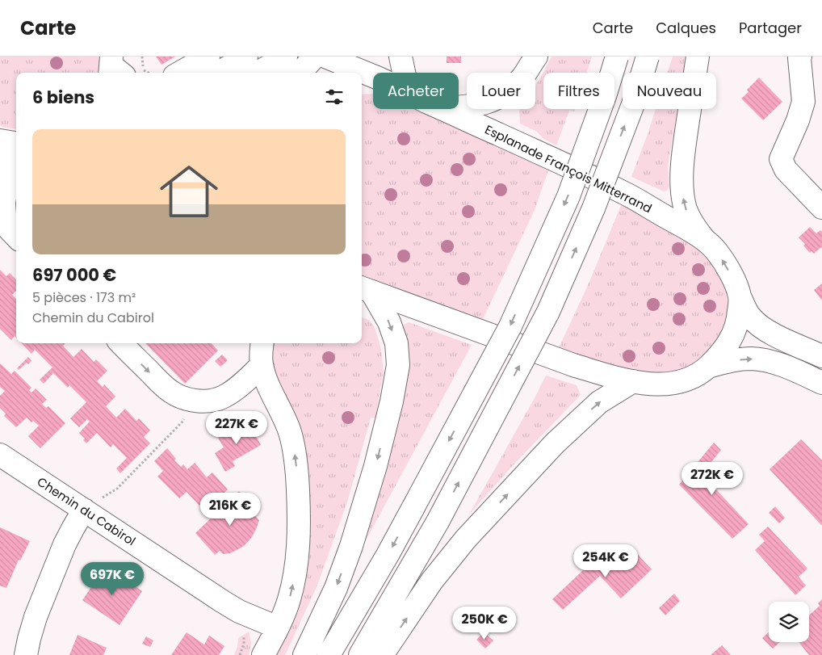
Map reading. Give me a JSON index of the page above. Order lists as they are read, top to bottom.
{
  "streets": {
    "main road": ["Esplanade François Mitterrand", "Chemin du Cabirol"]
  },
  "page": {
    "header": "Carte",
    "nav": ["Carte", "Calques", "Partager"],
    "chip": [
      "Acheter",
      "Louer",
      "Filtres",
      "Nouveau"
    ],
    "heading": "6 biens",
    "list": [
      {
        "name": "697 000 €",
        "note": "5 pièces · 173 m² · Chemin du Cabirol"
      }
    ],
    "price": [
      "227K €",
      "272K €",
      "216K €",
      "254K €",
      "697K €",
      "250K €"
    ]
  }
}
